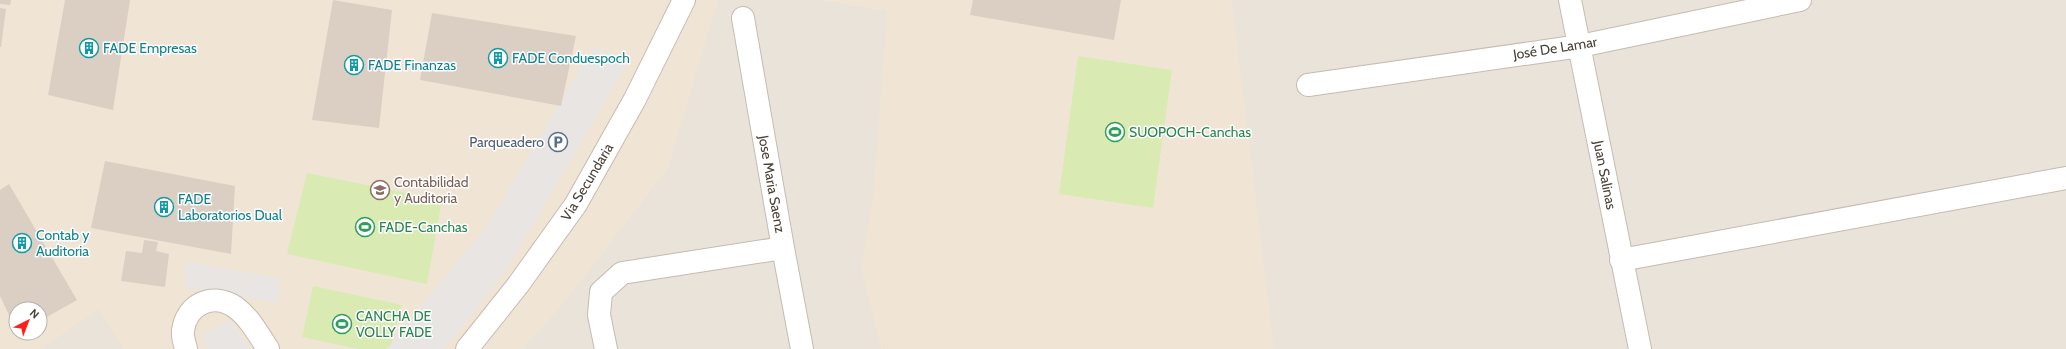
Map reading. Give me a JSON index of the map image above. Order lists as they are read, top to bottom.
{
  "streets": {
    "street": [
      "José De Lamar",
      "Juan Salinas",
      "Via Secundaria",
      "Jose Maria Saenz"
    ]
  },
  "crossings": [
    ["José De Lamar", "Juan Salinas"]
  ],
  "places": {
    "building": [
      "FADE Empresas",
      "FADE Conduespoch",
      "FADE Finanzas",
      "FADE Laboratorios Dual",
      "Contab y Auditoria"
    ],
    "sports": ["SUOPOCH-Canchas", "FADE-Canchas", "CANCHA DE VOLLY FADE"],
    "parking": ["Parqueadero"],
    "school or university": ["Contabilidad y Auditoria"]
  },
  "north": "top right"
}
